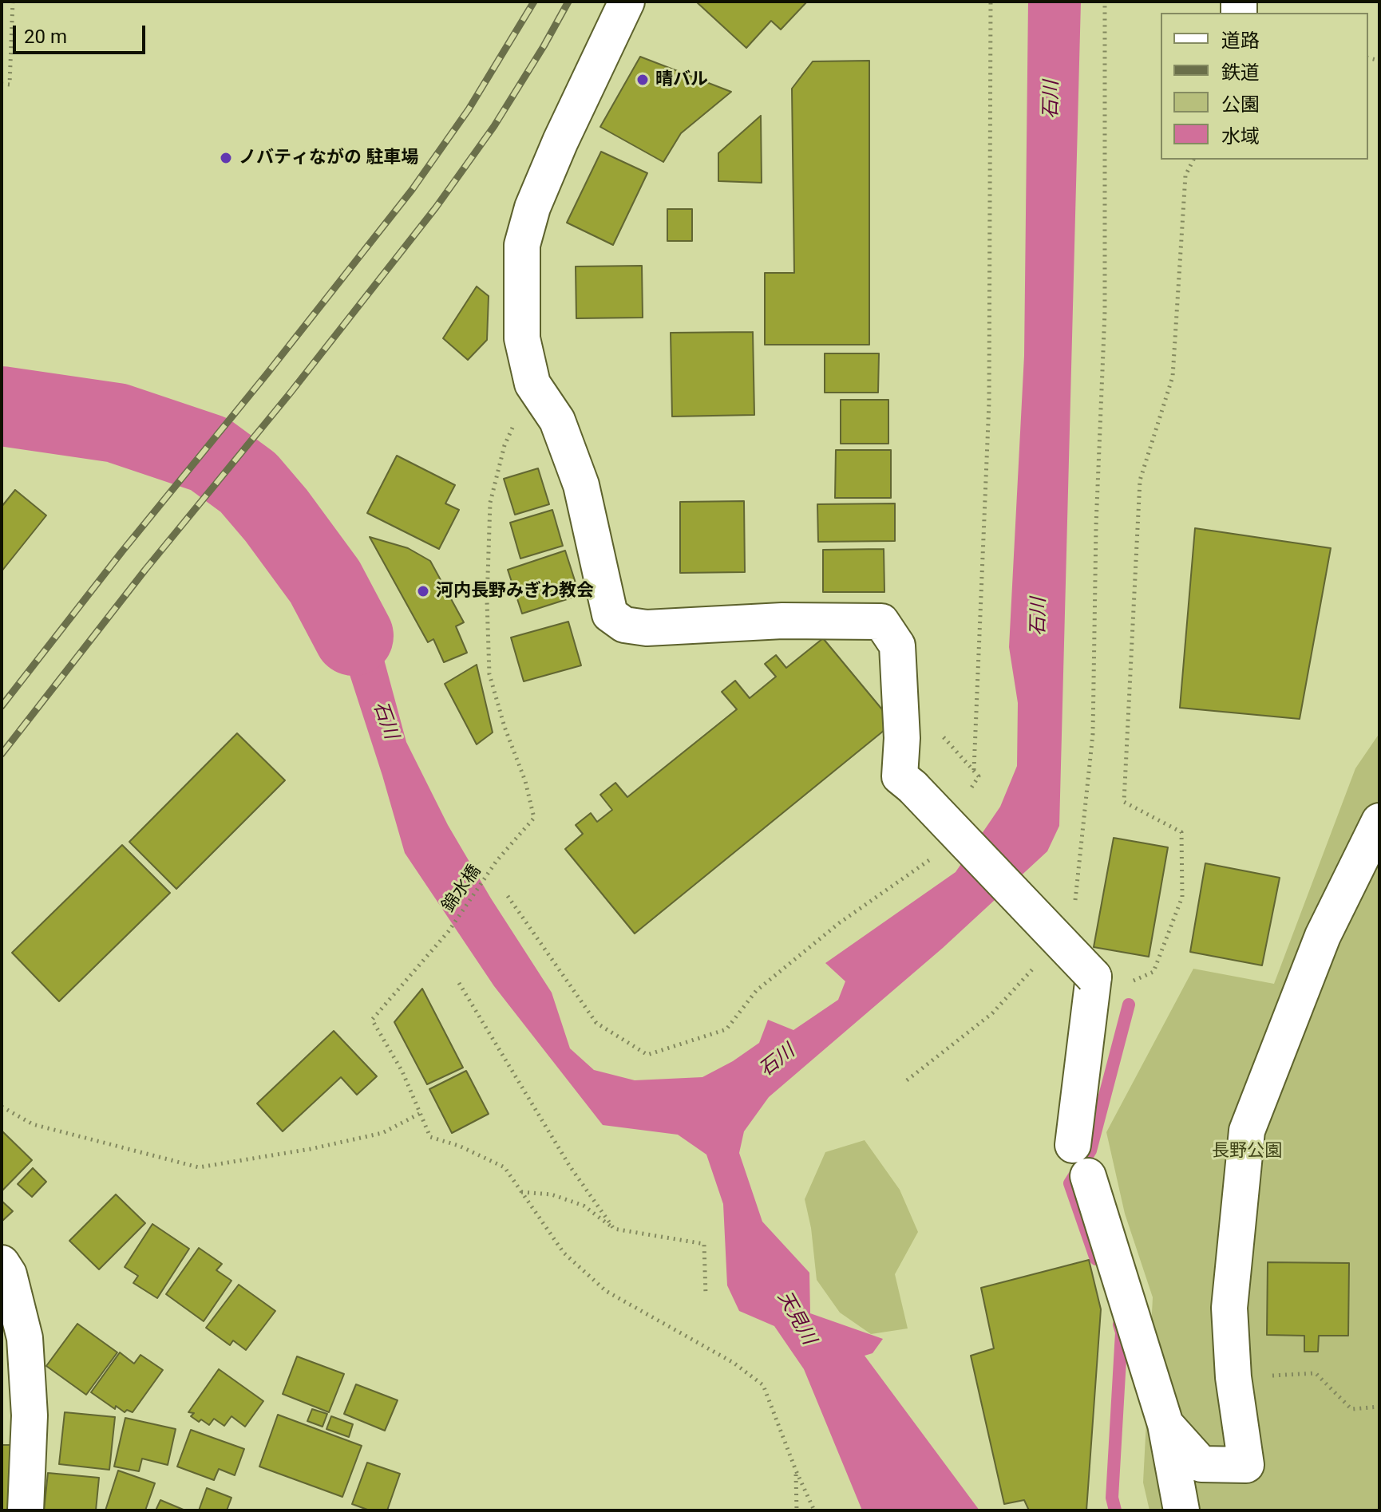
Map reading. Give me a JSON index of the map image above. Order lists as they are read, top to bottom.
{
  "streets": {
    "path": ["錦水橋"]
  },
  "water": ["石川", "天見川"],
  "parks": ["長野公園"],
  "places": ["晴バル", "ノバティながの 駐車場", "河内長野みぎわ教会"],
  "legend": [
    "道路",
    "鉄道",
    "公園",
    "水域"
  ],
  "scale_bar": "20 m"
}
